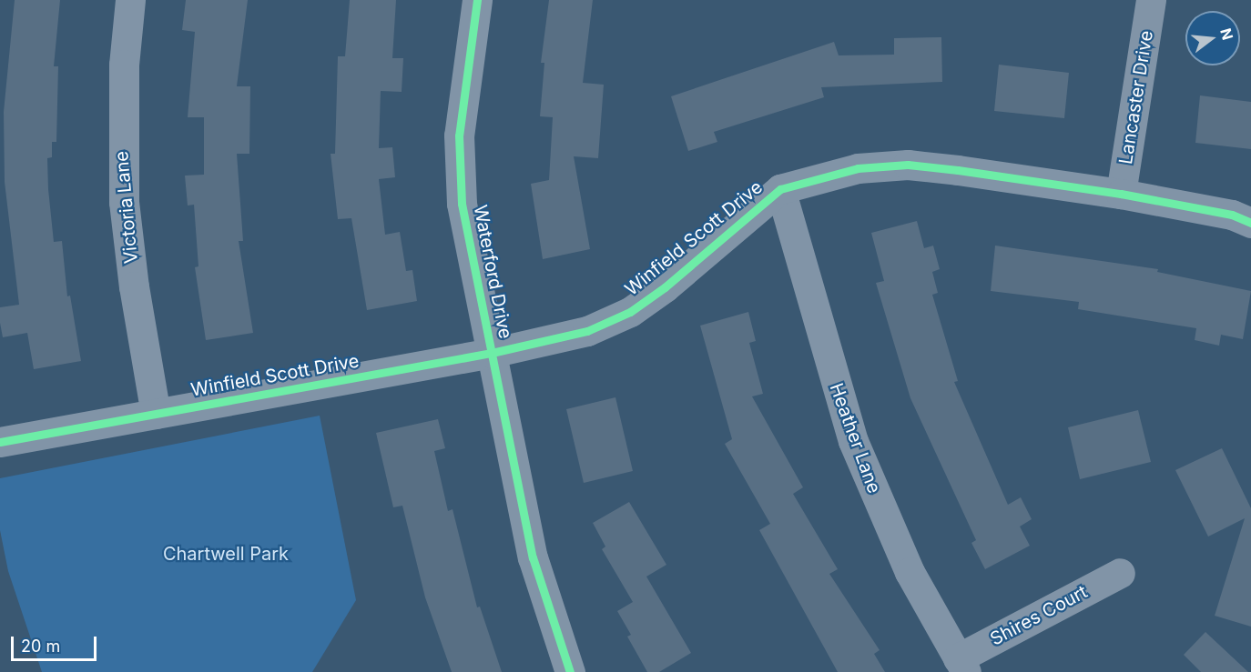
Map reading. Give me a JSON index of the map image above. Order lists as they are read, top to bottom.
{
  "streets": {
    "street": [
      "Lancaster Drive",
      "Victoria Lane",
      "Winfield Scott Drive",
      "Waterford Drive",
      "Heather Lane",
      "Shires Court"
    ]
  },
  "crossings": [
    ["Lancaster Drive", "Winfield Scott Drive"],
    ["Victoria Lane", "Winfield Scott Drive"],
    ["Winfield Scott Drive", "Waterford Drive"],
    ["Winfield Scott Drive", "Heather Lane"],
    ["Heather Lane", "Shires Court"]
  ],
  "parks": ["Chartwell Park"],
  "scale_bar": "20 m",
  "north": "right"
}
